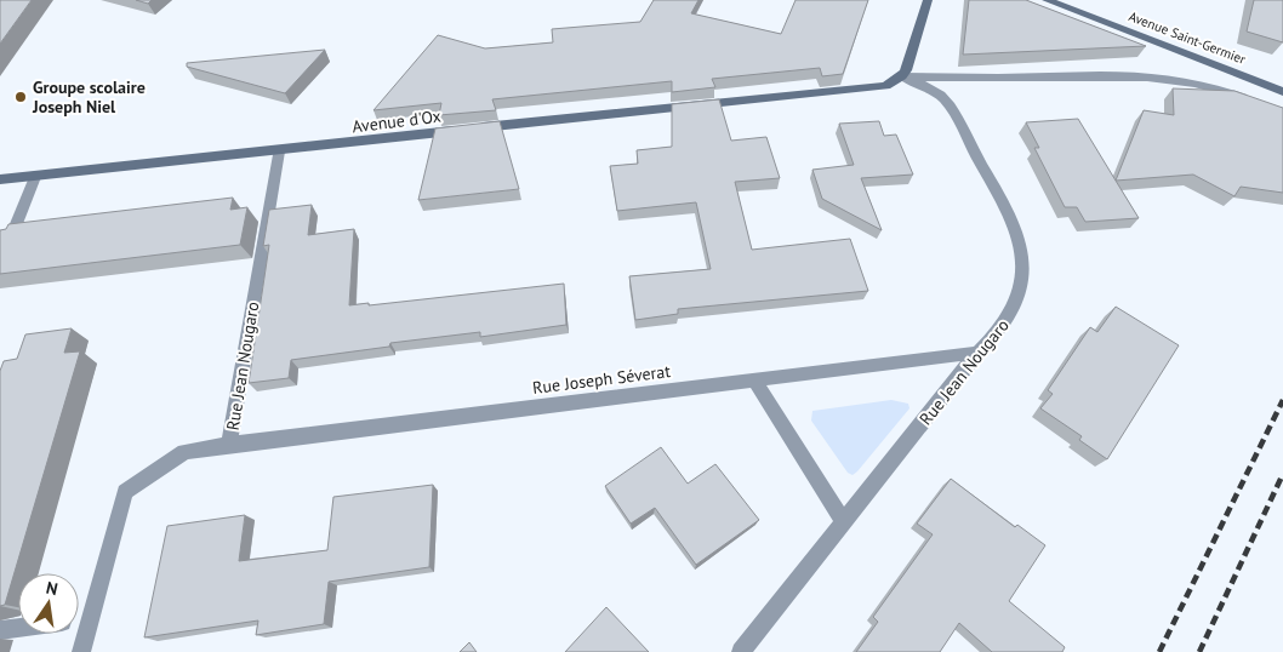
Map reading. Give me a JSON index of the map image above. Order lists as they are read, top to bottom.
{
  "streets": {
    "street": [
      "Avenue Saint-Germier",
      "Avenue d'Ox",
      "Rue Jean Nougaro",
      "Rue Joseph Séverat"
    ]
  },
  "crossings": [
    ["Avenue d'Ox", "Rue Jean Nougaro"],
    ["Rue Jean Nougaro", "Rue Joseph Séverat"]
  ],
  "places": ["Groupe scolaire Joseph Niel"],
  "north": "top"
}
